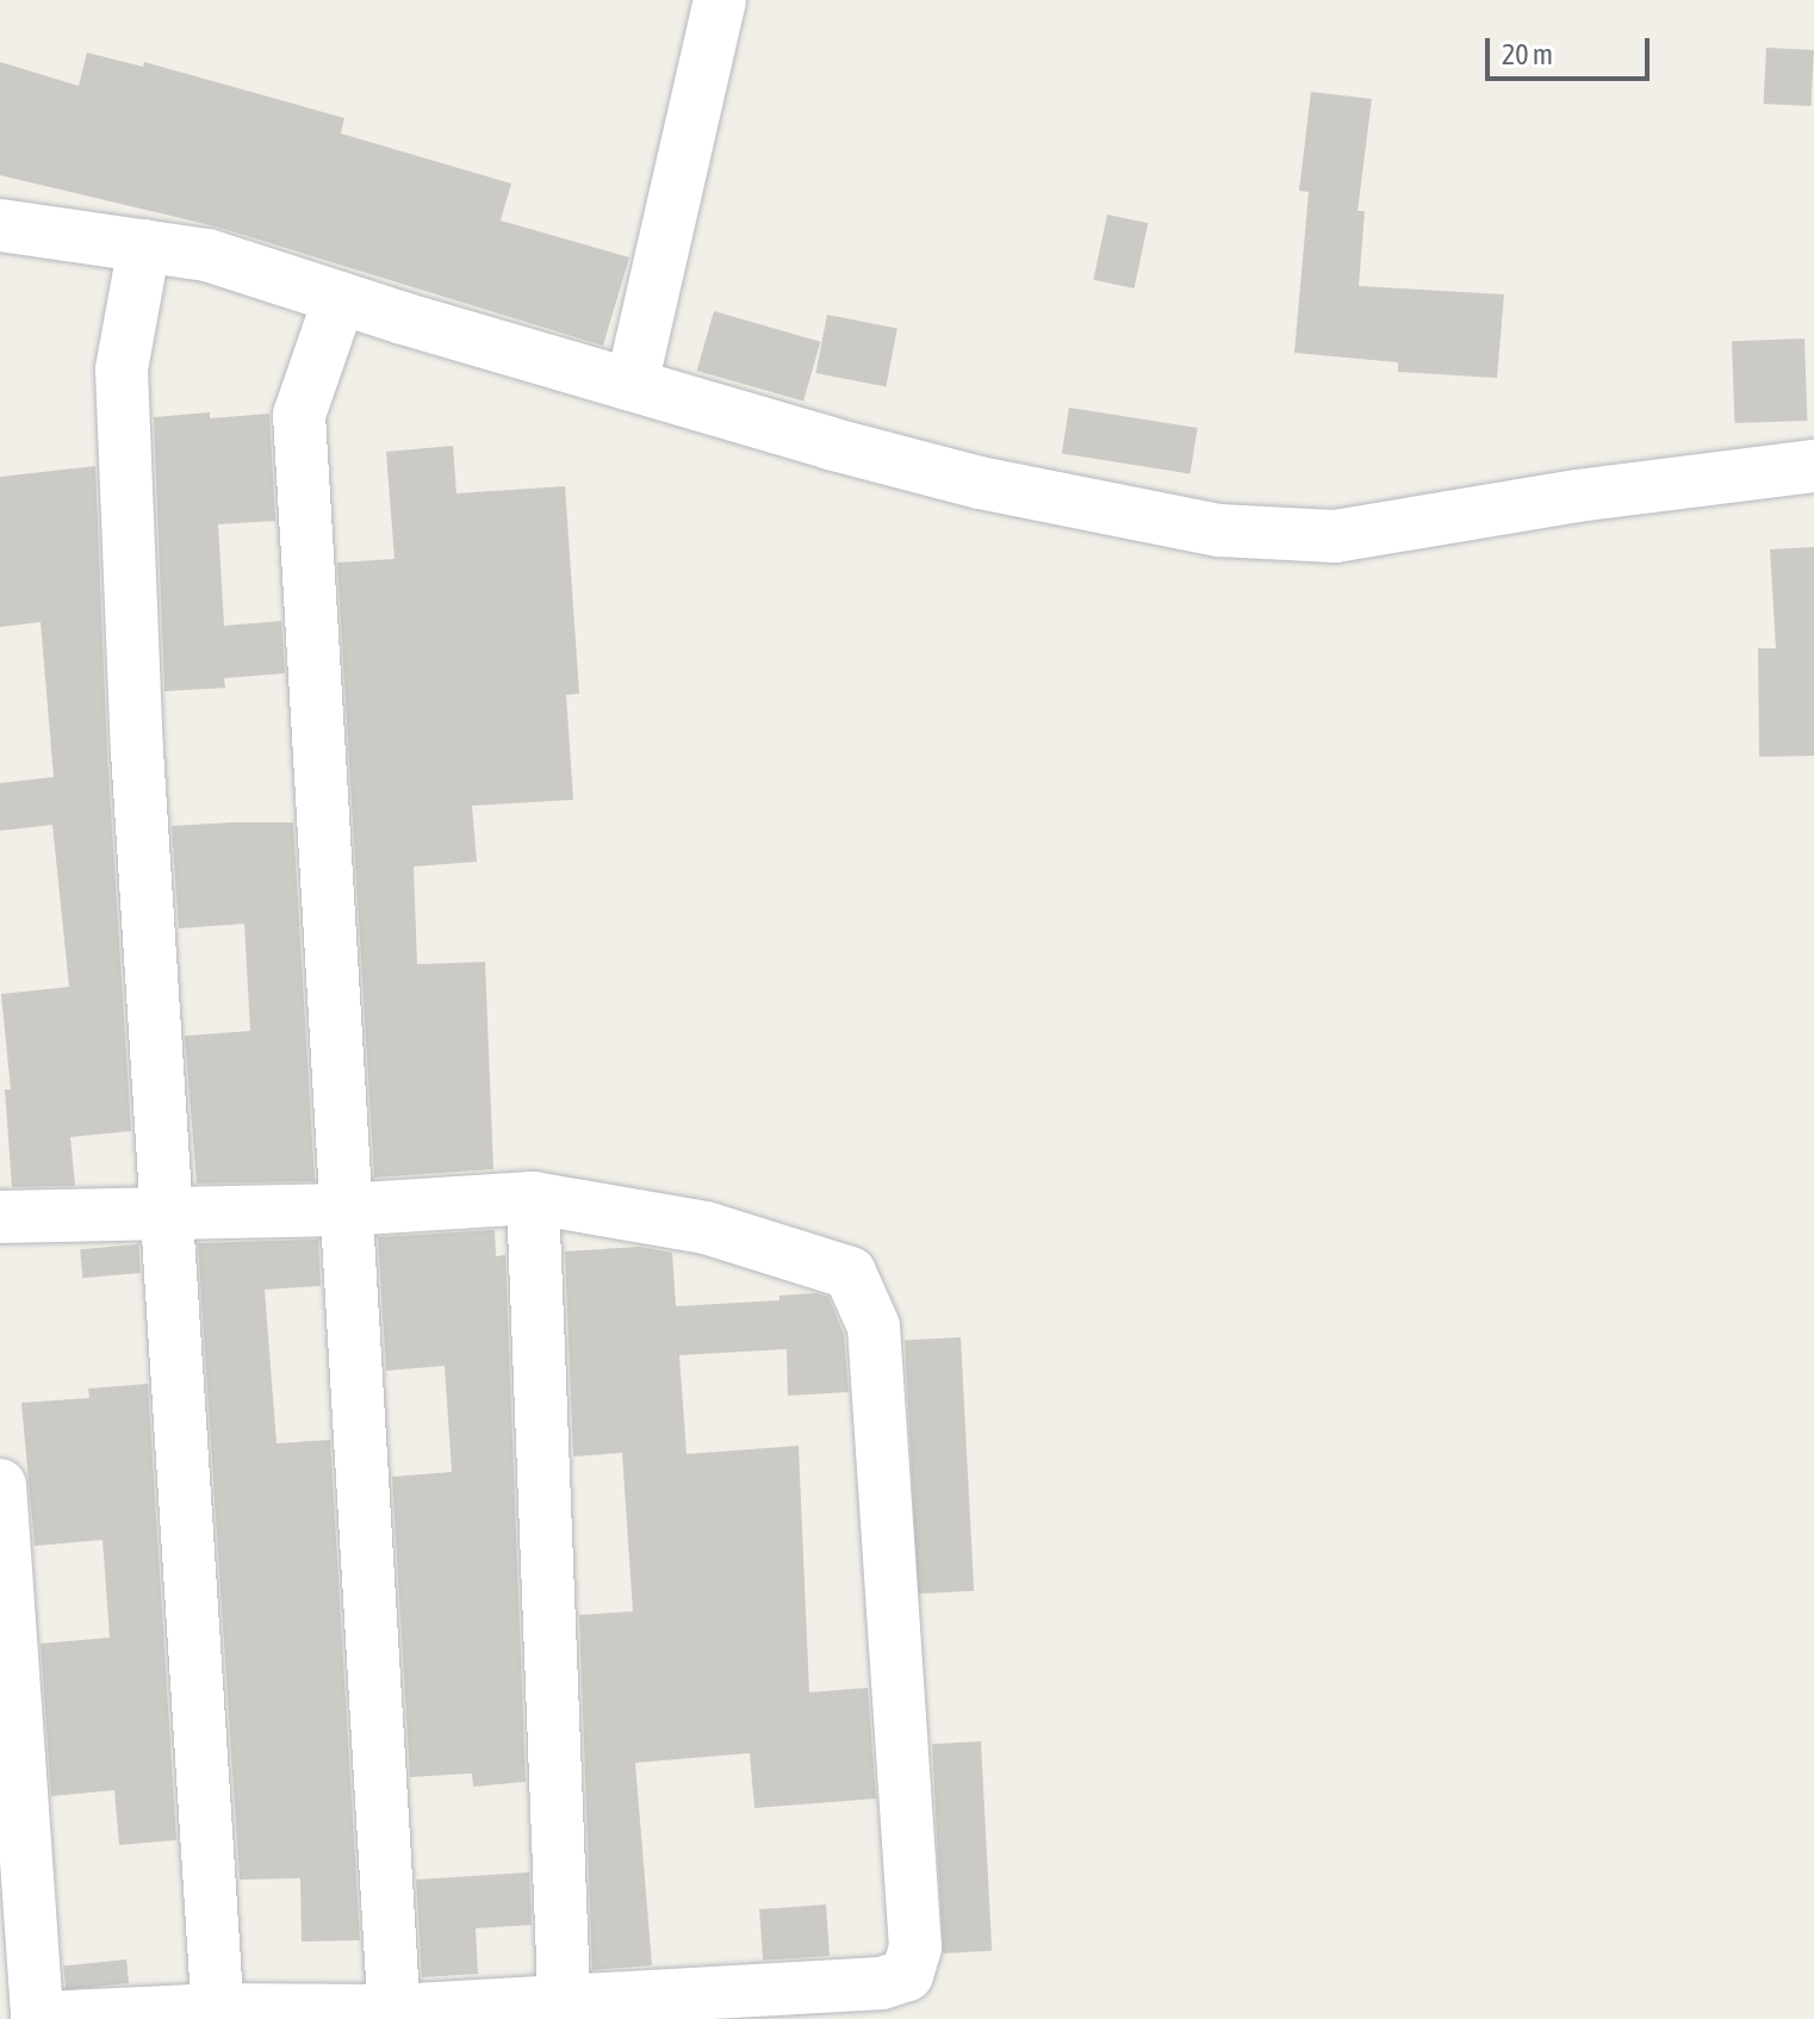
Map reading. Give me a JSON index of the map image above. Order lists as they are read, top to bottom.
{
  "scale_bar": "20 m"
}
